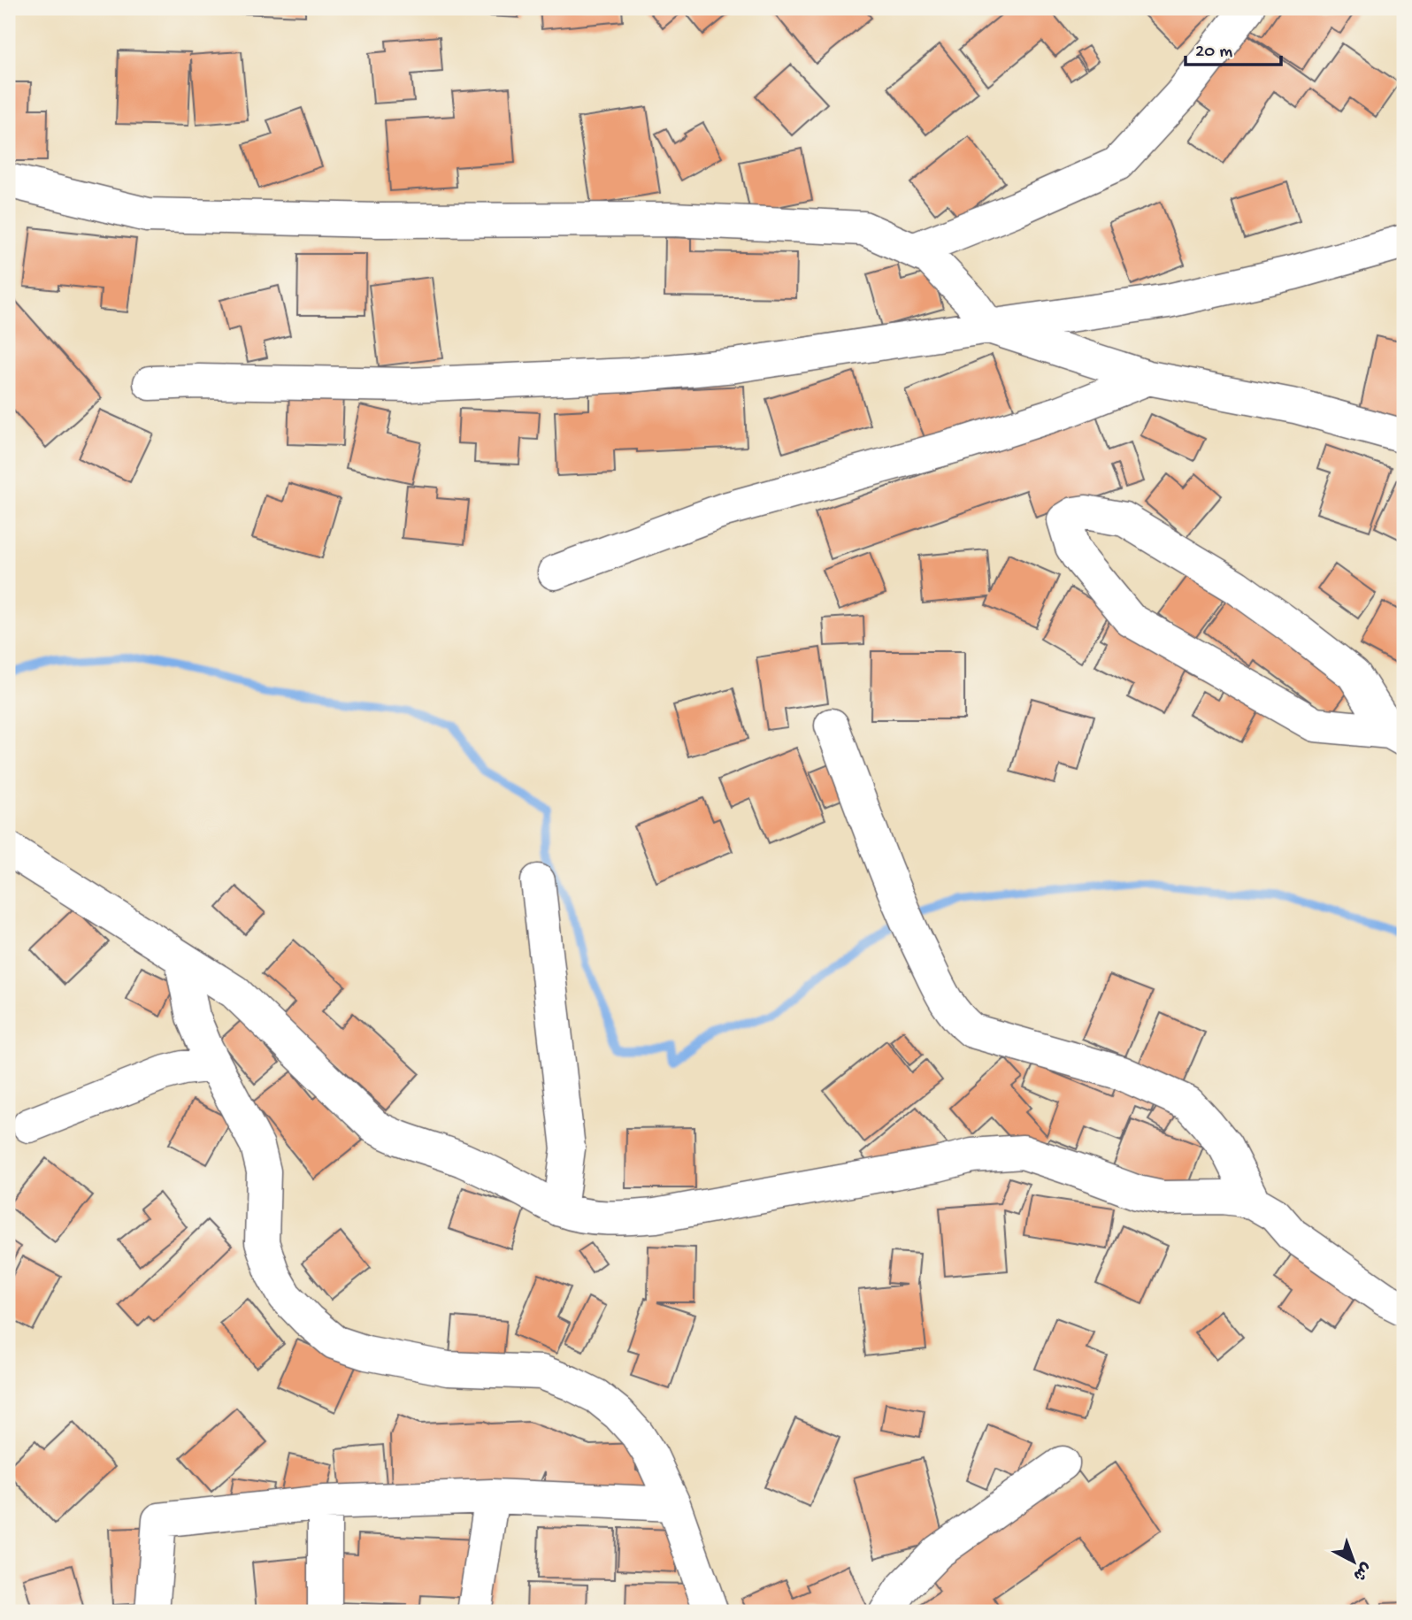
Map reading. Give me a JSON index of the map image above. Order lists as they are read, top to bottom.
{
  "scale_bar": "20 m",
  "north": "bottom right"
}
